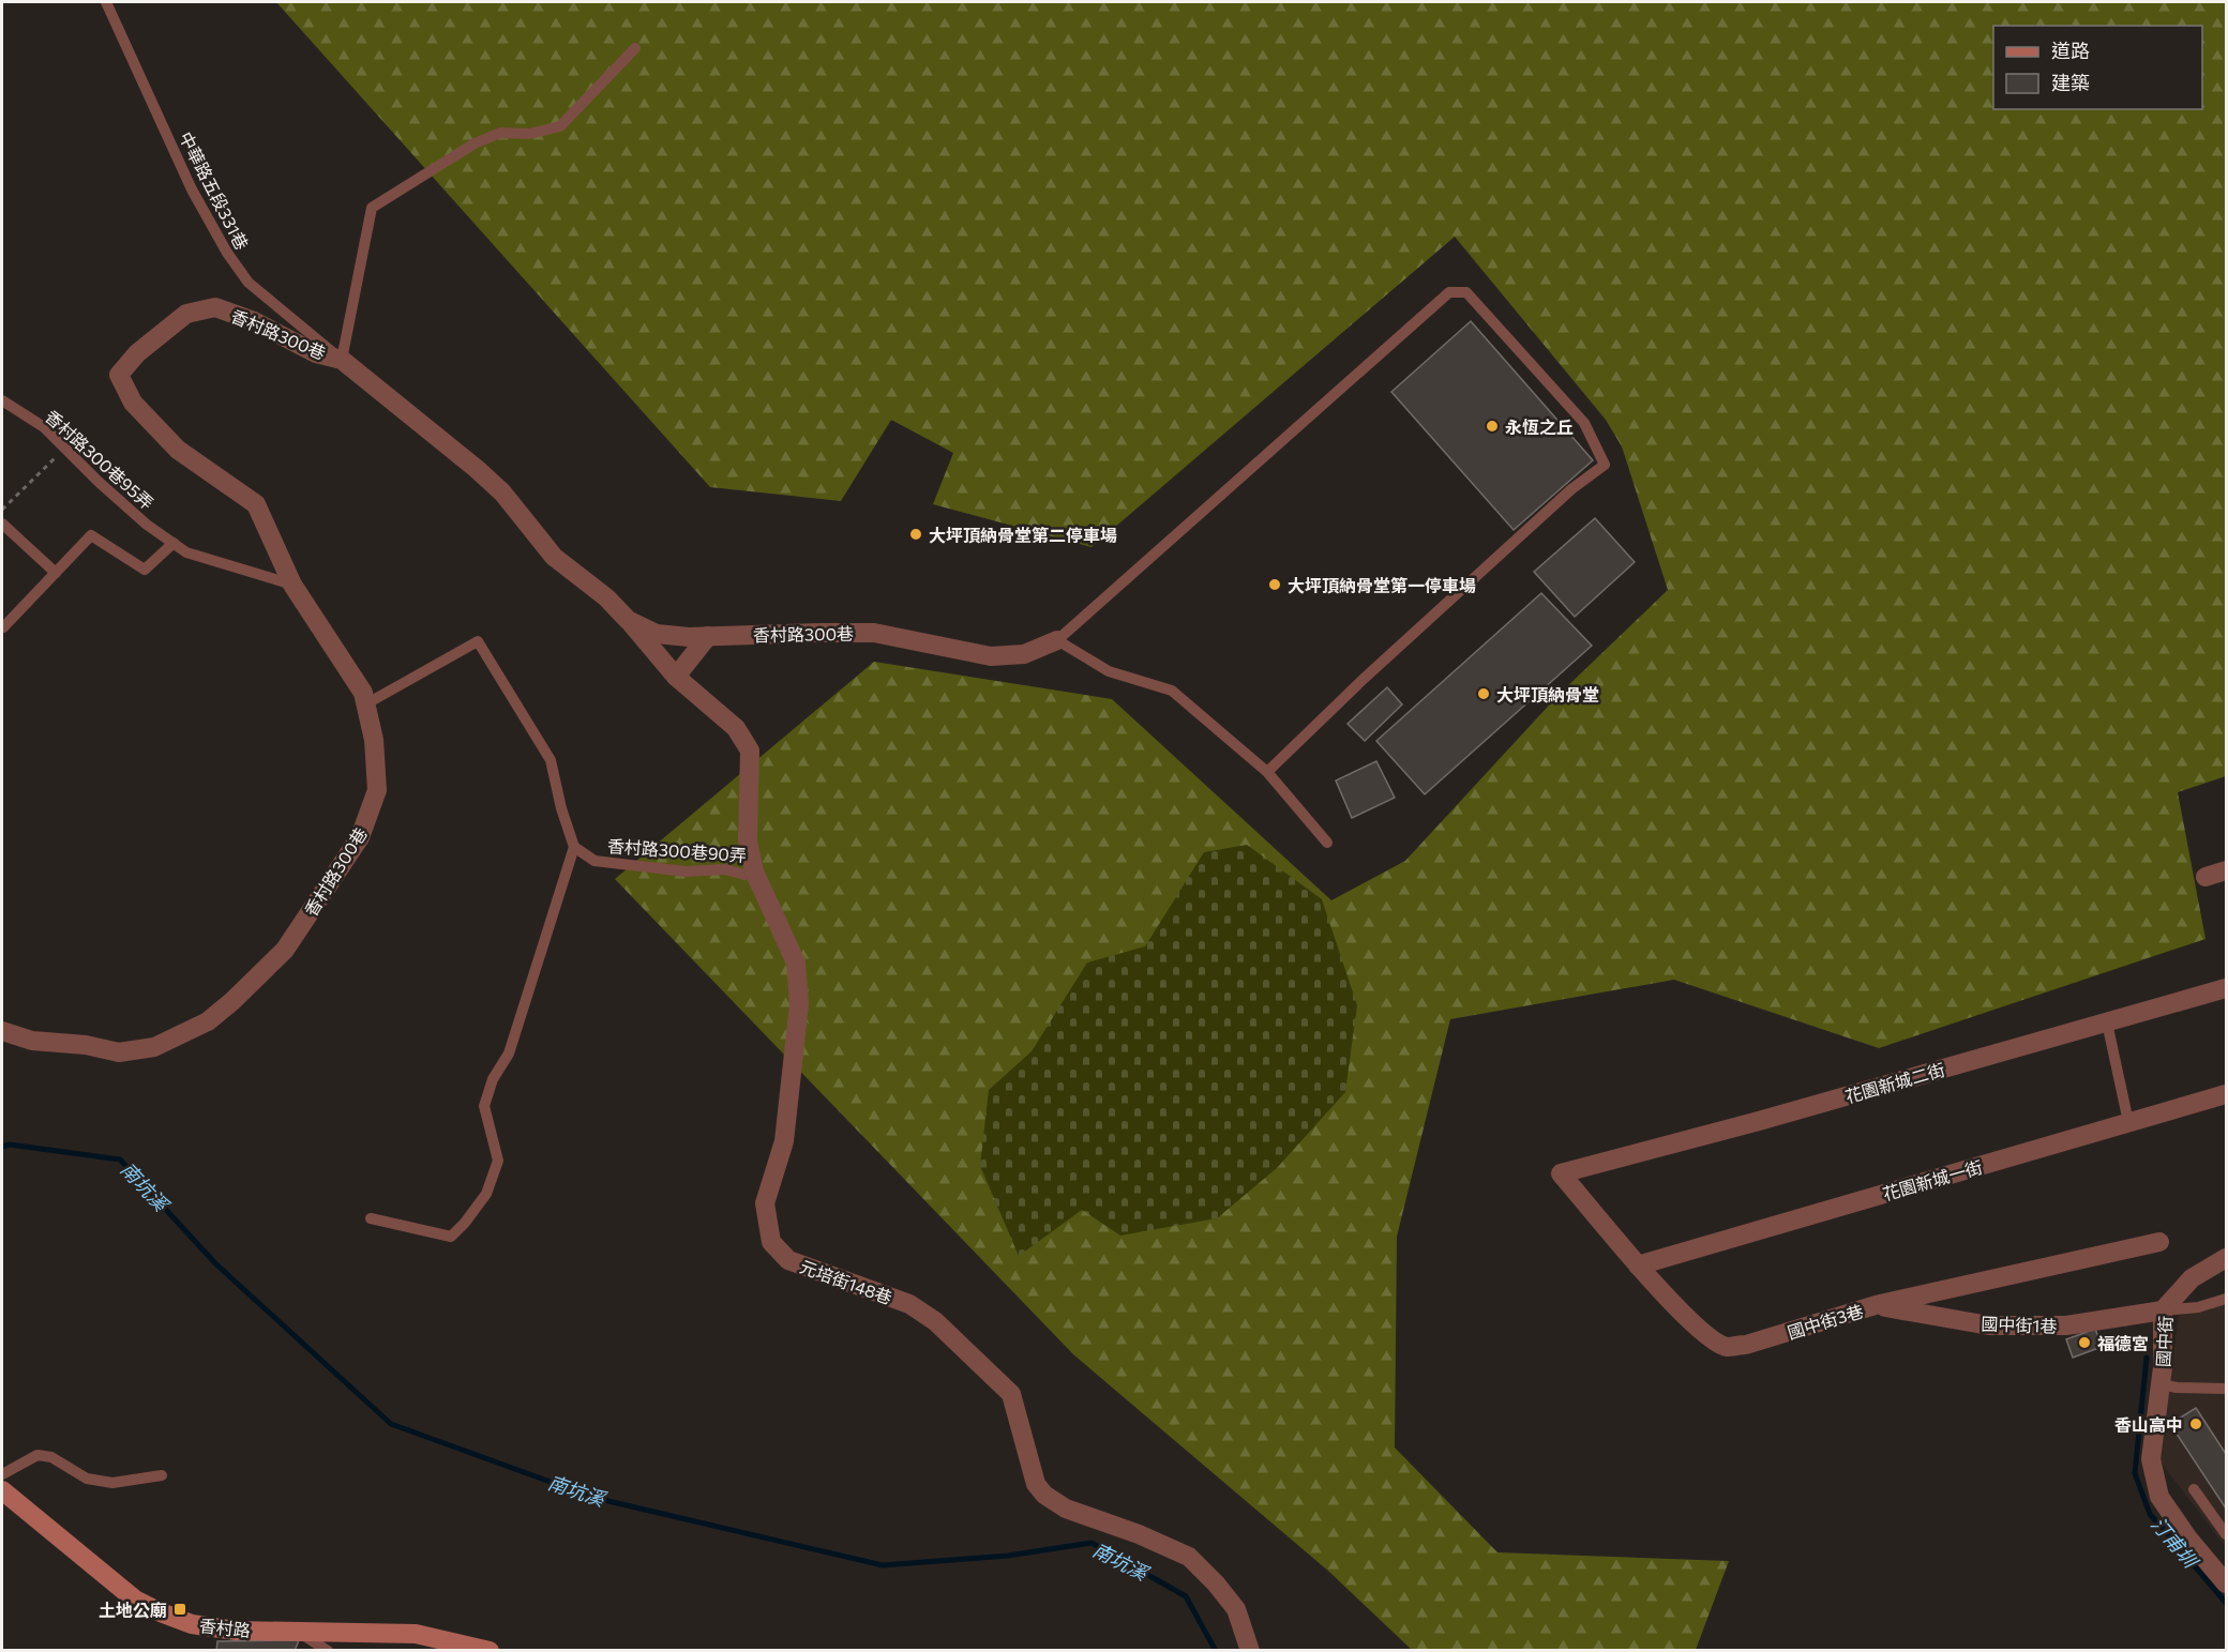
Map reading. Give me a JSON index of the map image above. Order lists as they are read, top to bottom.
{
  "streets": {
    "street": [
      "香村路300巷",
      "花園新城二街",
      "花園新城一街",
      "元培街148巷",
      "國中街3巷",
      "國中街1巷",
      "國中街",
      "香村路"
    ],
    "lane": ["中華路五段331巷", "香村路300巷95弄", "香村路300巷90弄"]
  },
  "crossings": [
    ["中華路五段331巷", "香村路300巷"],
    ["香村路300巷", "香村路300巷95弄"],
    ["香村路300巷", "元培街148巷"],
    ["香村路300巷90弄", "元培街148巷"],
    ["花園新城二街", "國中街3巷"],
    ["花園新城一街", "國中街3巷"],
    ["國中街3巷", "國中街1巷"],
    ["國中街1巷", "國中街"]
  ],
  "water": ["南坑溪", "汀甫圳"],
  "places": {
    "other": [
      "永恆之丘",
      "大坪頂納骨堂第二停車場",
      "大坪頂納骨堂第一停車場",
      "大坪頂納骨堂",
      "福德宮",
      "香山高中"
    ],
    "transit": ["土地公廟"]
  },
  "legend": ["道路", "建築"]
}
